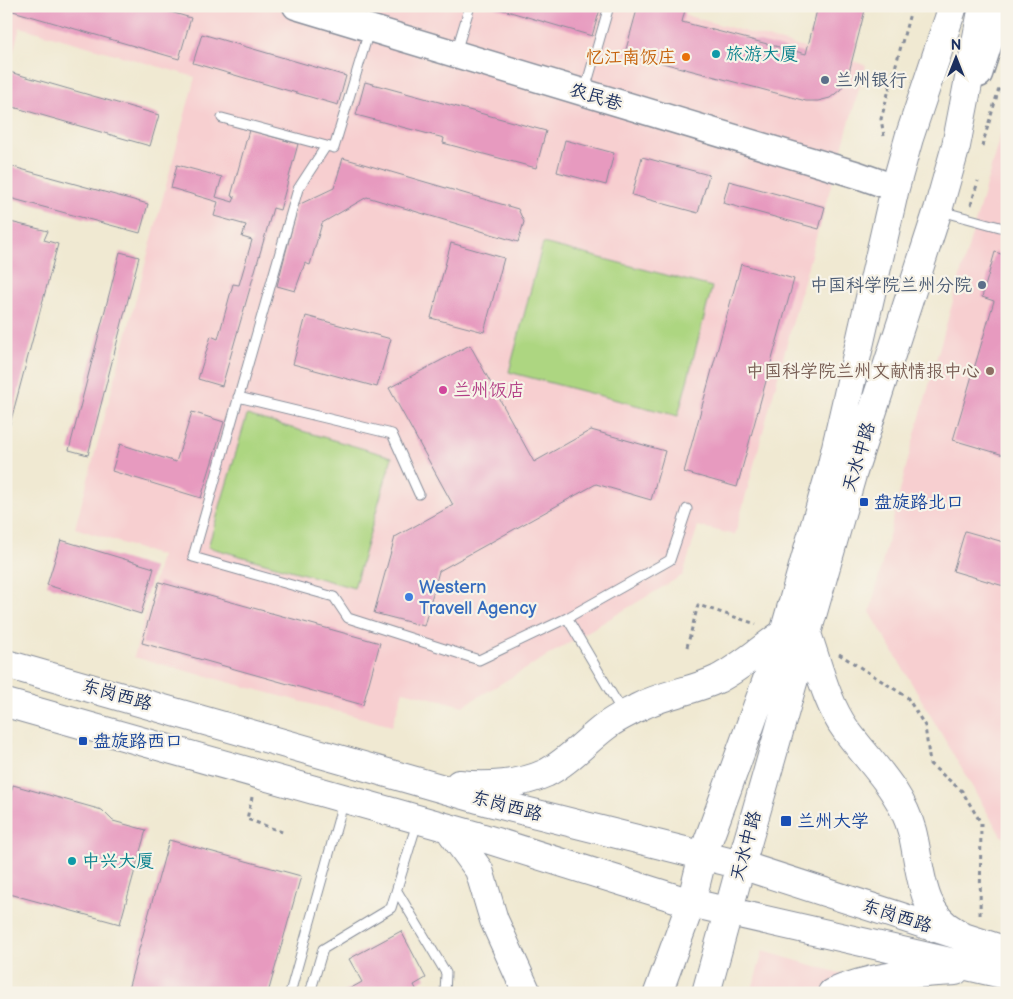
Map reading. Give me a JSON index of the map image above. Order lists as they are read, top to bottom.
{
  "streets": {
    "main road": ["天水中路", "东岗西路"],
    "street": ["农民巷"]
  },
  "crossings": [
    ["农民巷", "天水中路"],
    ["天水中路", "东岗西路"]
  ],
  "places": {
    "other": [
      "旅游大厦",
      "忆江南饭庄",
      "兰州银行",
      "中国科学院兰州分院",
      "中国科学院兰州文献情报中心",
      "兰州饭店",
      "Western Travell Agency",
      "中兴大厦"
    ],
    "transit": ["盘旋路北口", "盘旋路西口", "兰州大学"]
  },
  "north": "top"
}
